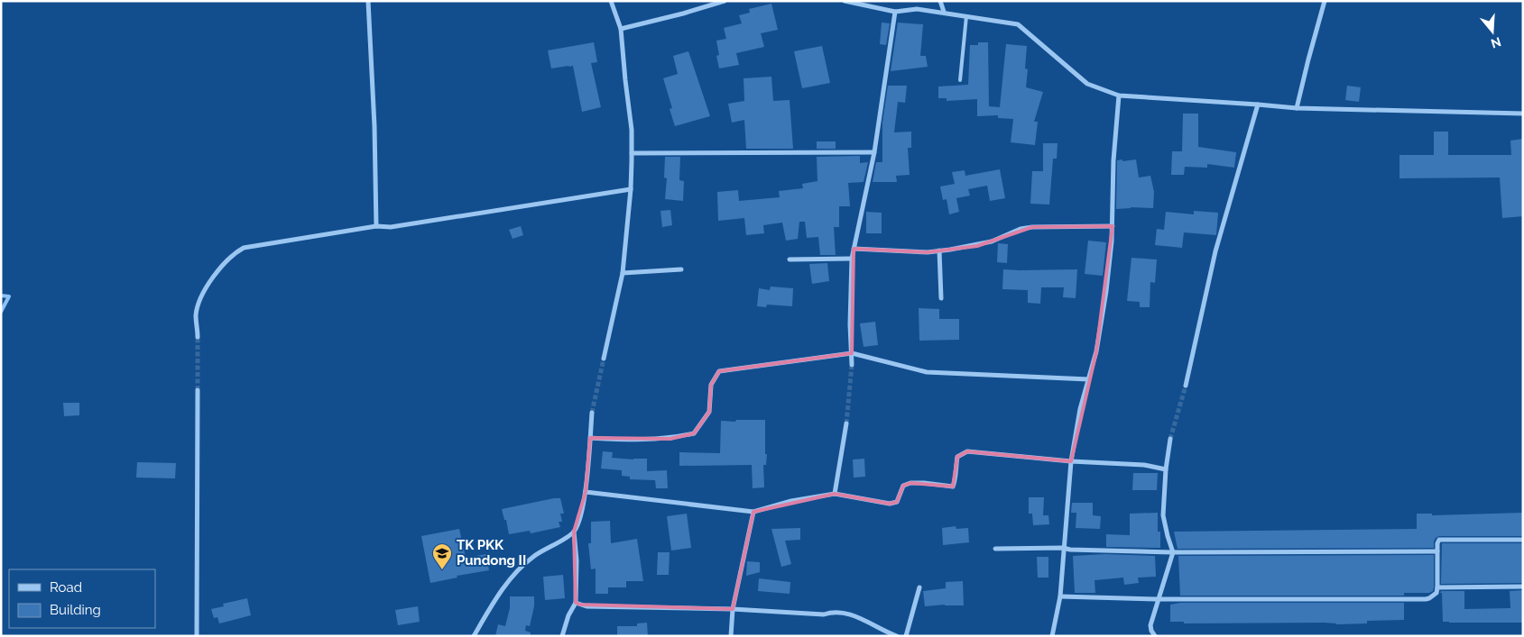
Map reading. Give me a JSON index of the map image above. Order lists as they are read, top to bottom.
{
  "places": {
    "school or university": ["TK PKK Pundong II"]
  },
  "legend": ["Road", "Building"],
  "north": "bottom"
}
